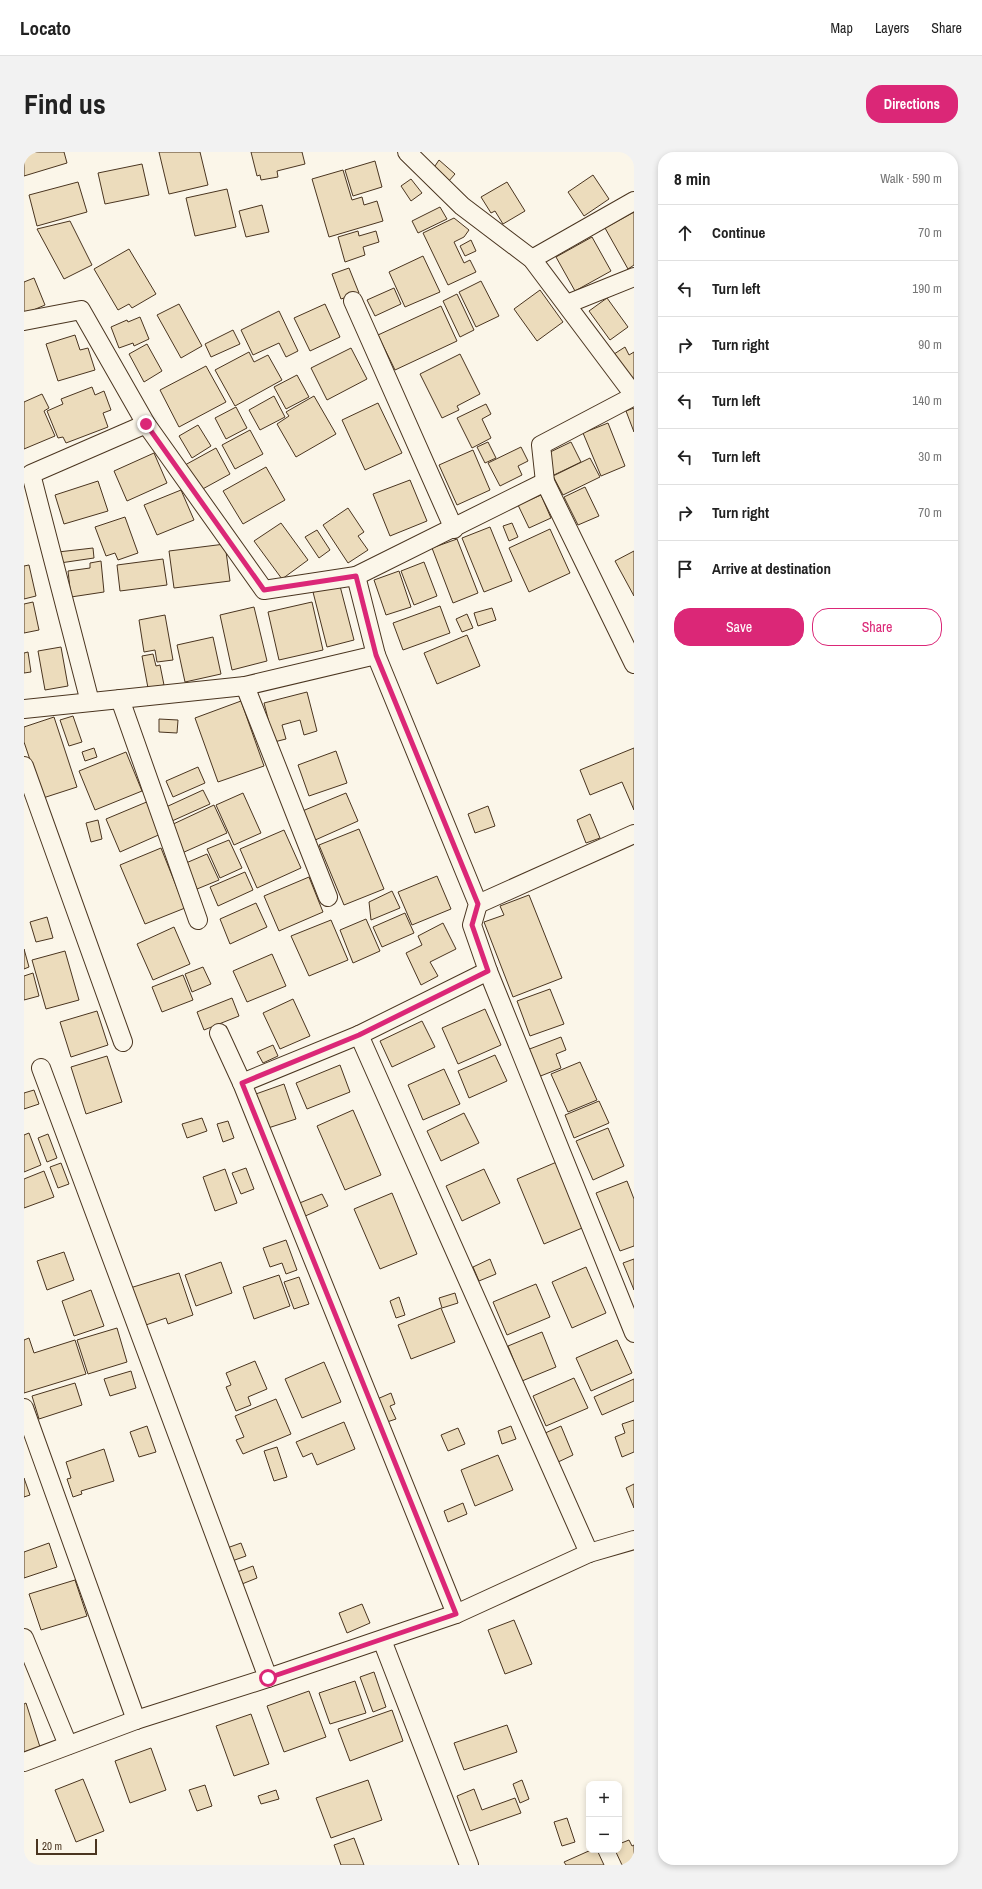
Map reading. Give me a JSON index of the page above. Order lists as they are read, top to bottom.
{
  "scale_bar": "20 m",
  "page": {
    "header": "Locato",
    "nav": ["Map", "Layers", "Share"],
    "title": "Find us",
    "buttons": [
      "Directions",
      ["Save", "Share"]
    ],
    "heading": ["8 min", "Walk · 590 m"],
    "list": [
      ["Continue", "70 m"],
      ["Turn left", "190 m"],
      ["Turn right", "90 m"],
      ["Turn left", "140 m"],
      ["Turn left", "30 m"],
      ["Turn right", "70 m"],
      "Arrive at destination"
    ],
    "map_buttons": ["+", "−"],
    "scale": "20 m"
  }
}
